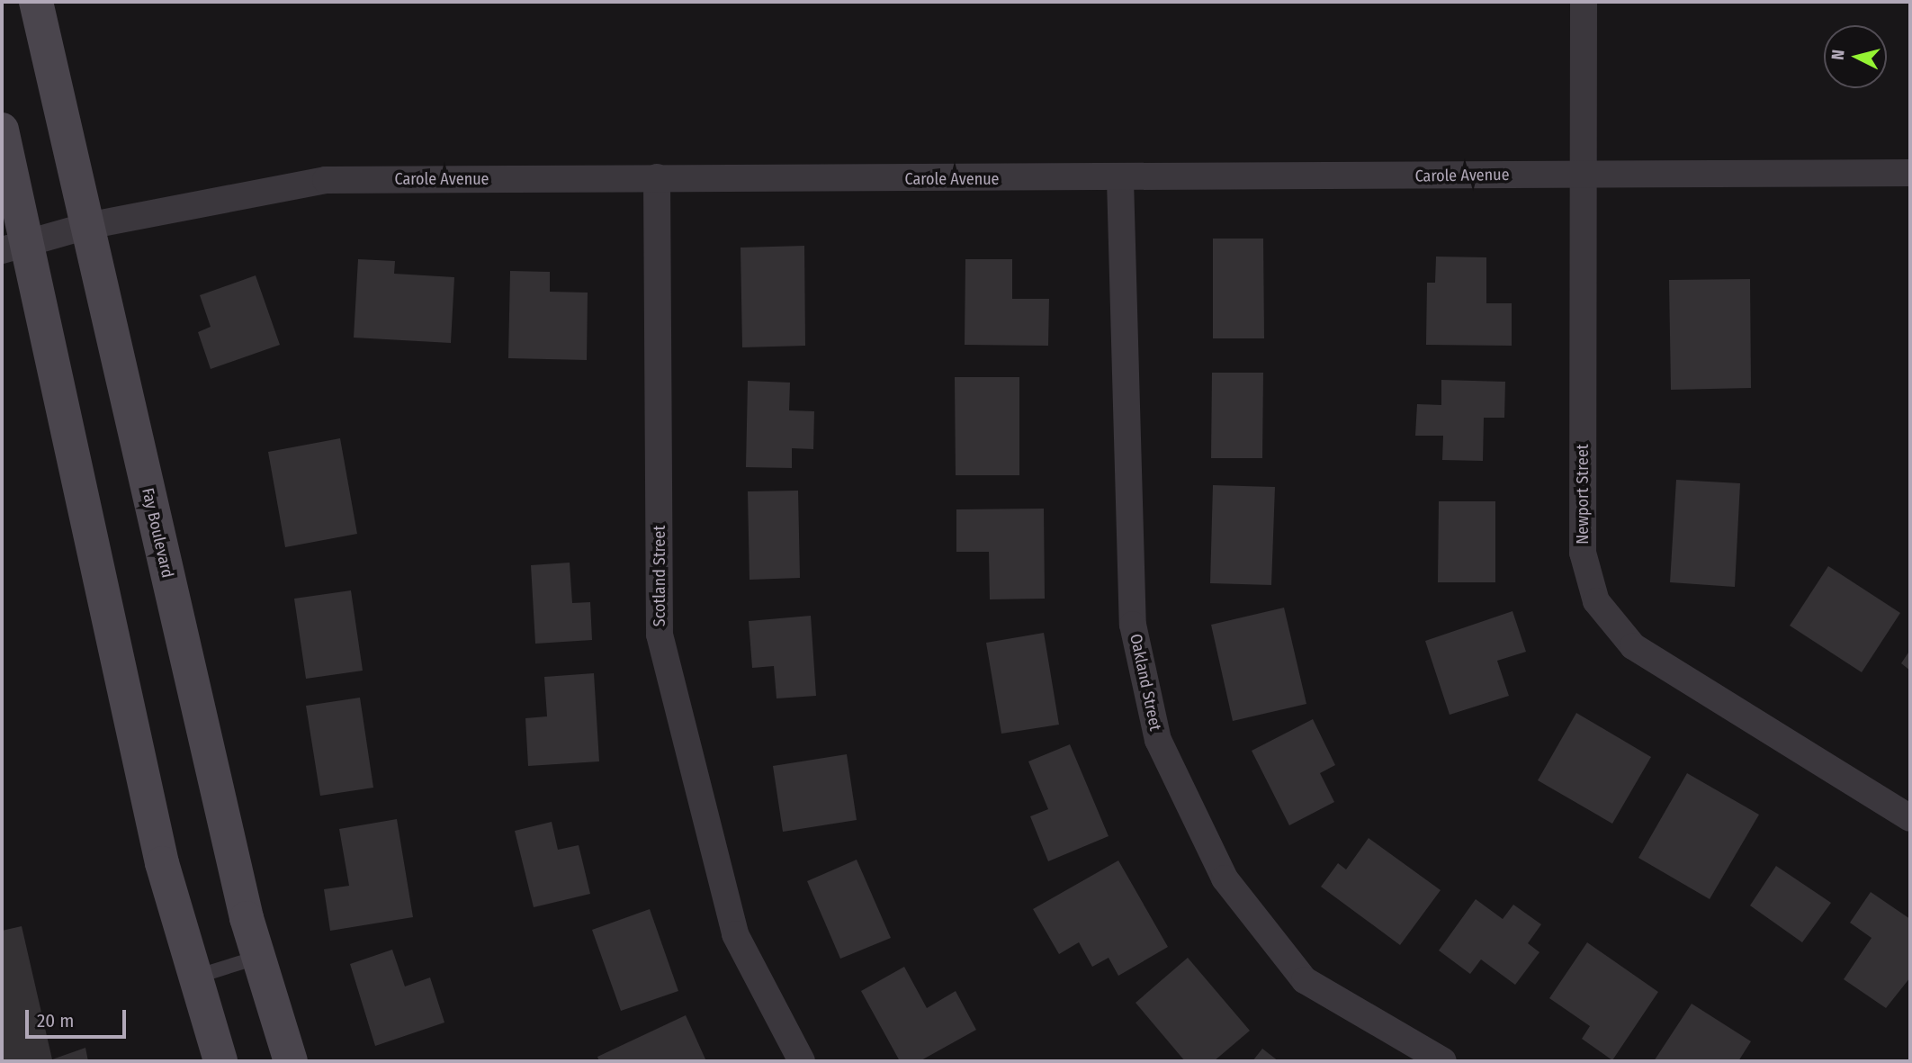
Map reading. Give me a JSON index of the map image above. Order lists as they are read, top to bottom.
{
  "streets": {
    "main road": ["Fay Boulevard"],
    "street": [
      "Carole Avenue",
      "Newport Street",
      "Scotland Street",
      "Oakland Street"
    ]
  },
  "crossings": [
    ["Carole Avenue", "Newport Street"],
    ["Carole Avenue", "Fay Boulevard"],
    ["Carole Avenue", "Scotland Street"],
    ["Carole Avenue", "Oakland Street"]
  ],
  "scale_bar": "20 m",
  "north": "left"
}
